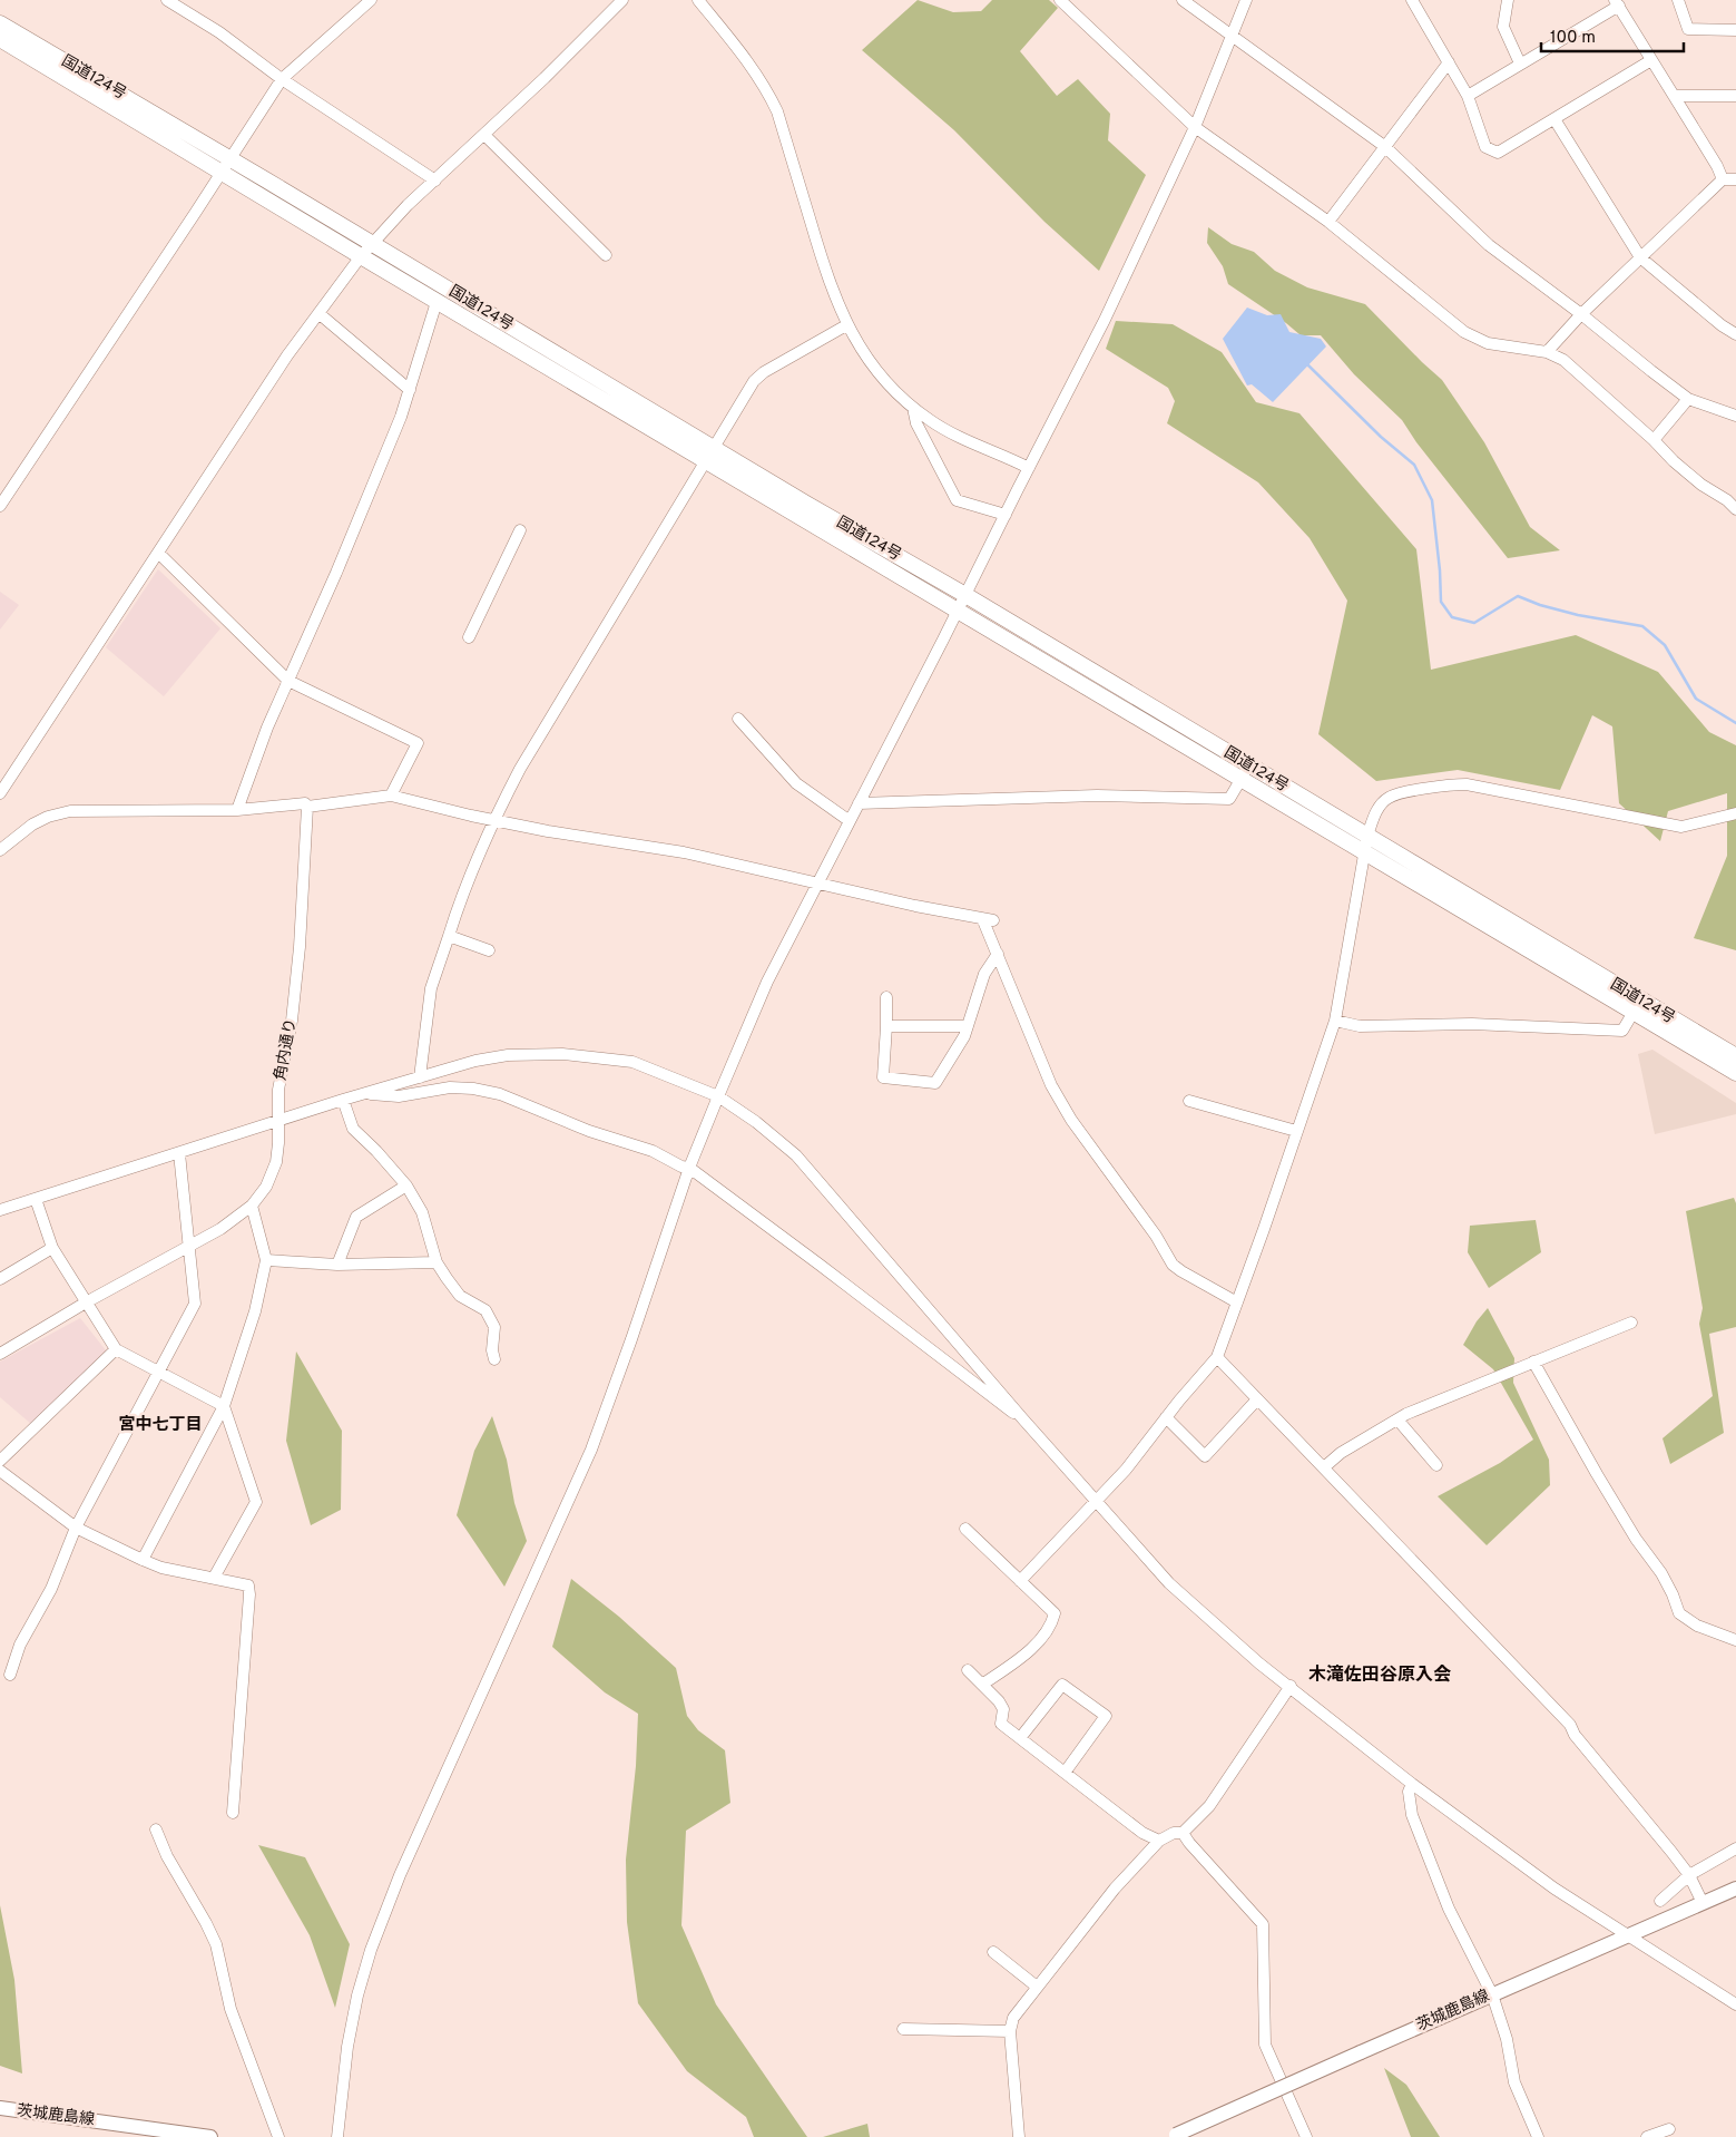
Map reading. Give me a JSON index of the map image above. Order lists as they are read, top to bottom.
{
  "streets": {
    "highway": ["国道124号"],
    "main road": ["茨城鹿島線"],
    "street": ["角内通り"]
  },
  "districts": ["宮中七丁目", "木滝佐田谷原入会"],
  "scale_bar": "100 m"
}
